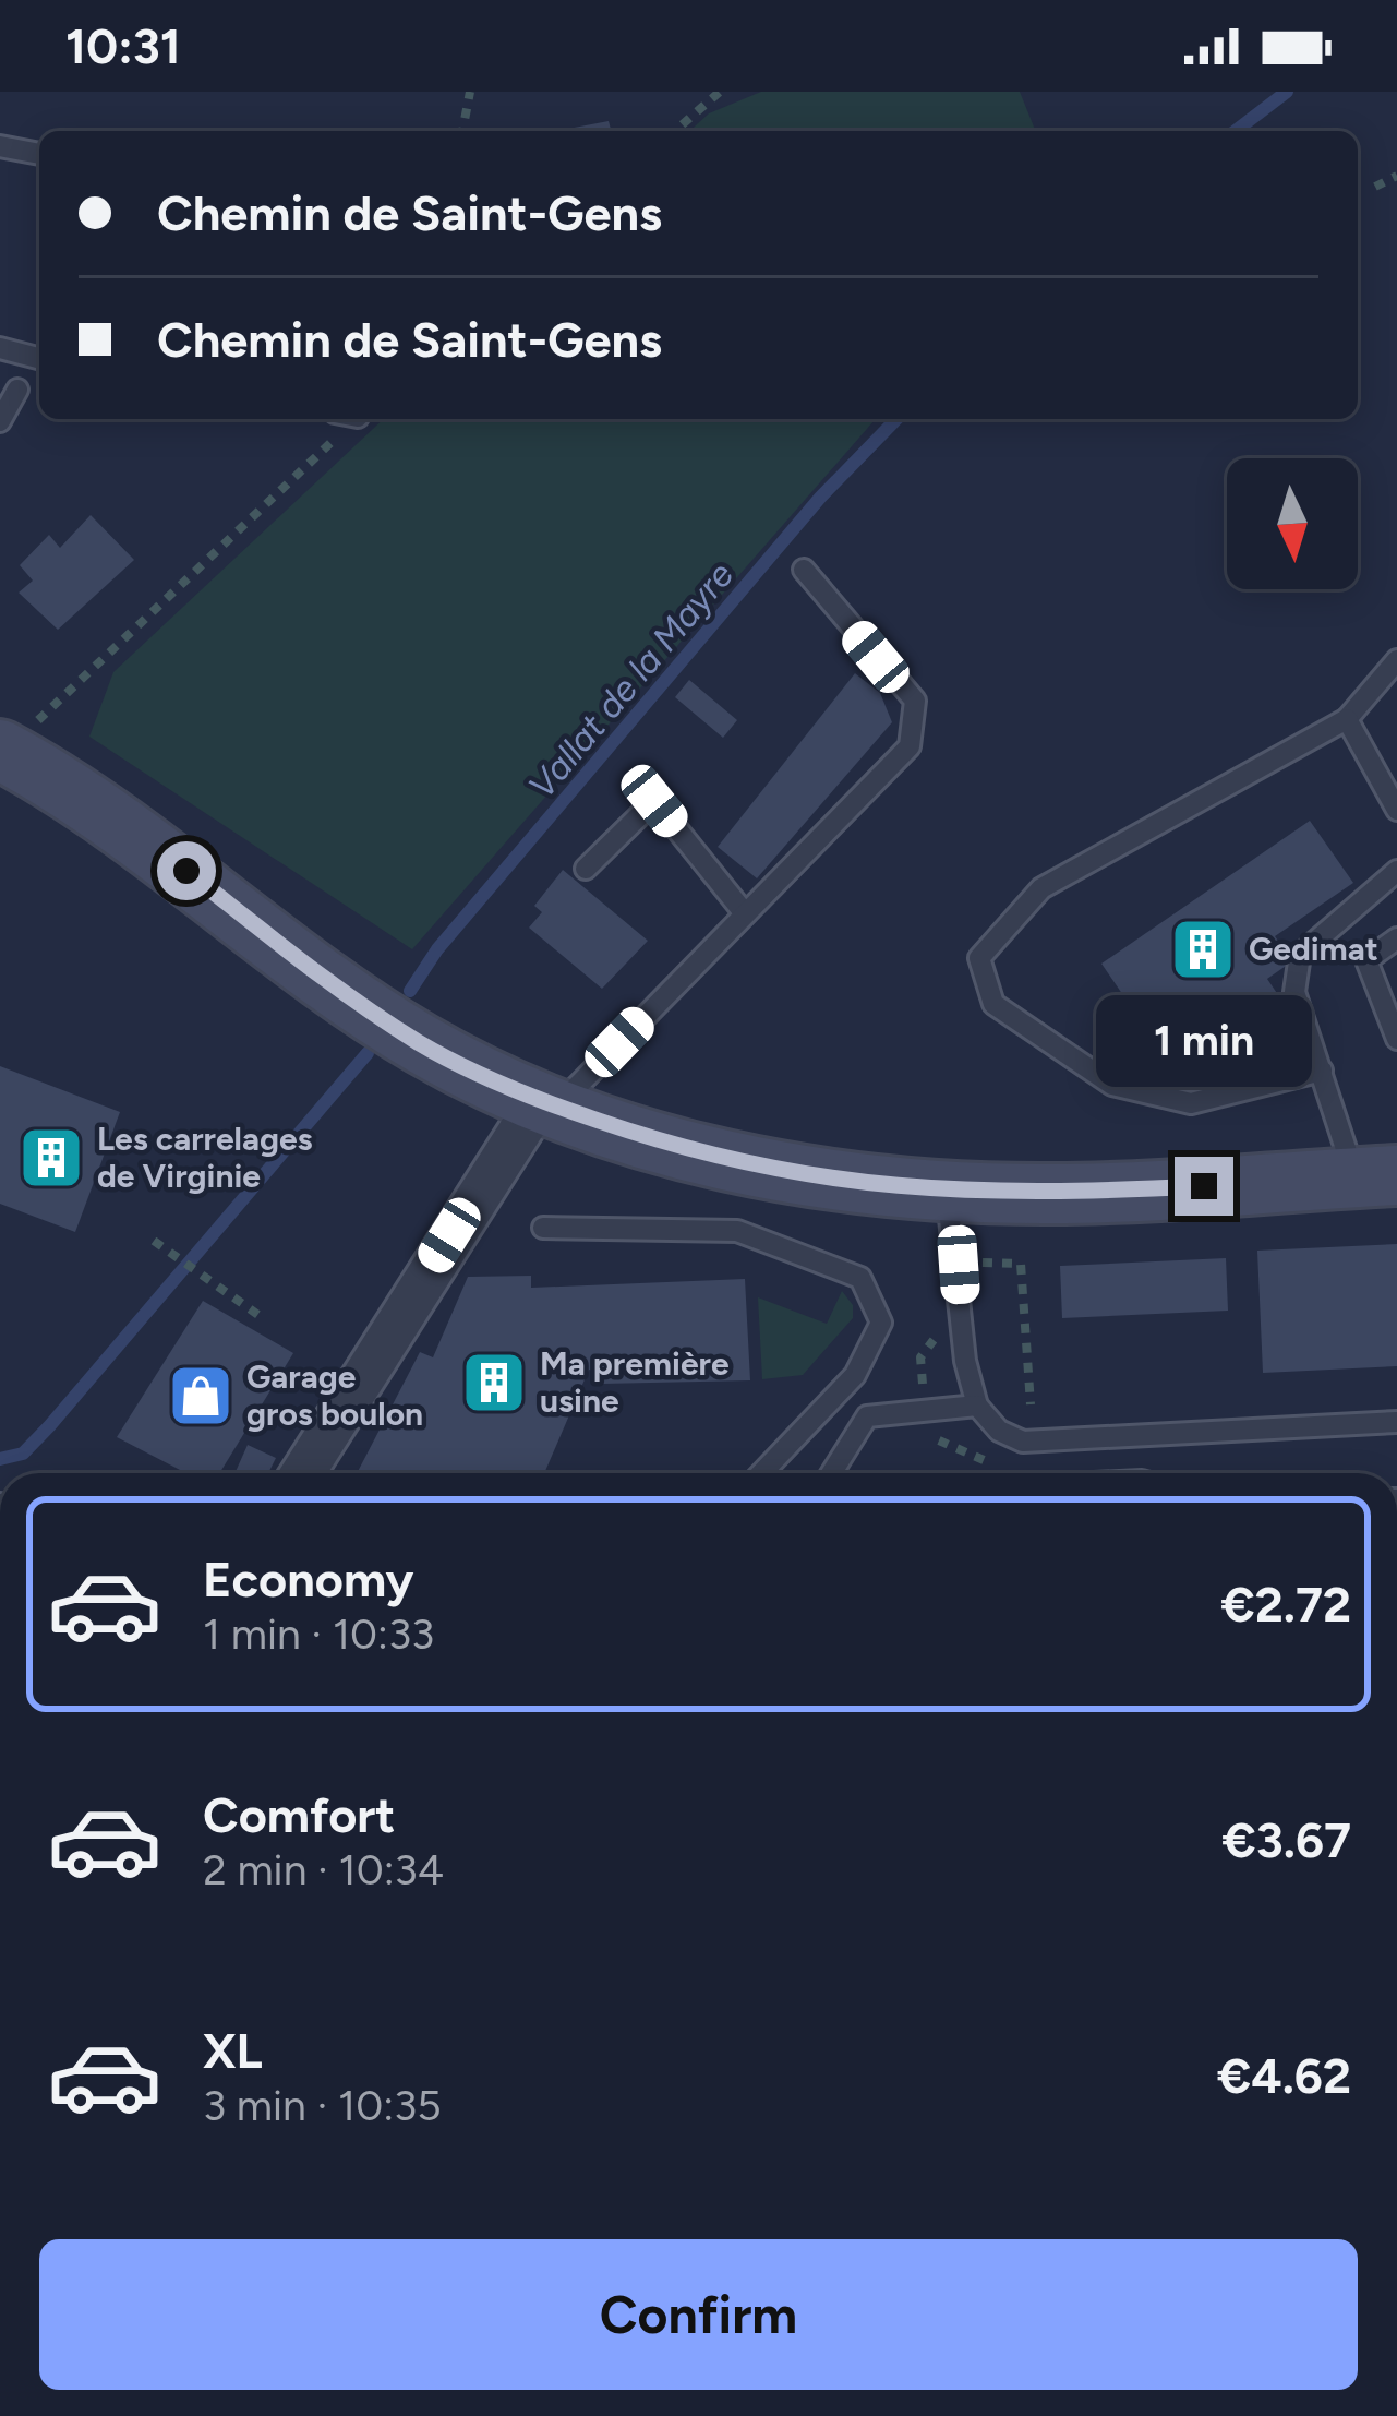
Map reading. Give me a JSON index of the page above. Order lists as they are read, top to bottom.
{
  "water": ["Vallat de la Mayre"],
  "places": {
    "building": ["Gedimat", "Les carrelages de Virginie", "Ma première usine"],
    "shop": ["Garage gros boulon"]
  },
  "north": "bottom",
  "page": {
    "status": "10:31",
    "banner": ["Chemin de Saint-Gens", "Chemin de Saint-Gens"],
    "bubble": "1 min",
    "list": [
      {
        "name": "Economy",
        "note": "1 min · 10:33",
        "value": "€2.72"
      },
      {
        "name": "Comfort",
        "note": "2 min · 10:34",
        "value": "€3.67"
      },
      {
        "name": "XL",
        "note": "3 min · 10:35",
        "value": "€4.62"
      }
    ],
    "buttons": "Confirm"
  }
}
